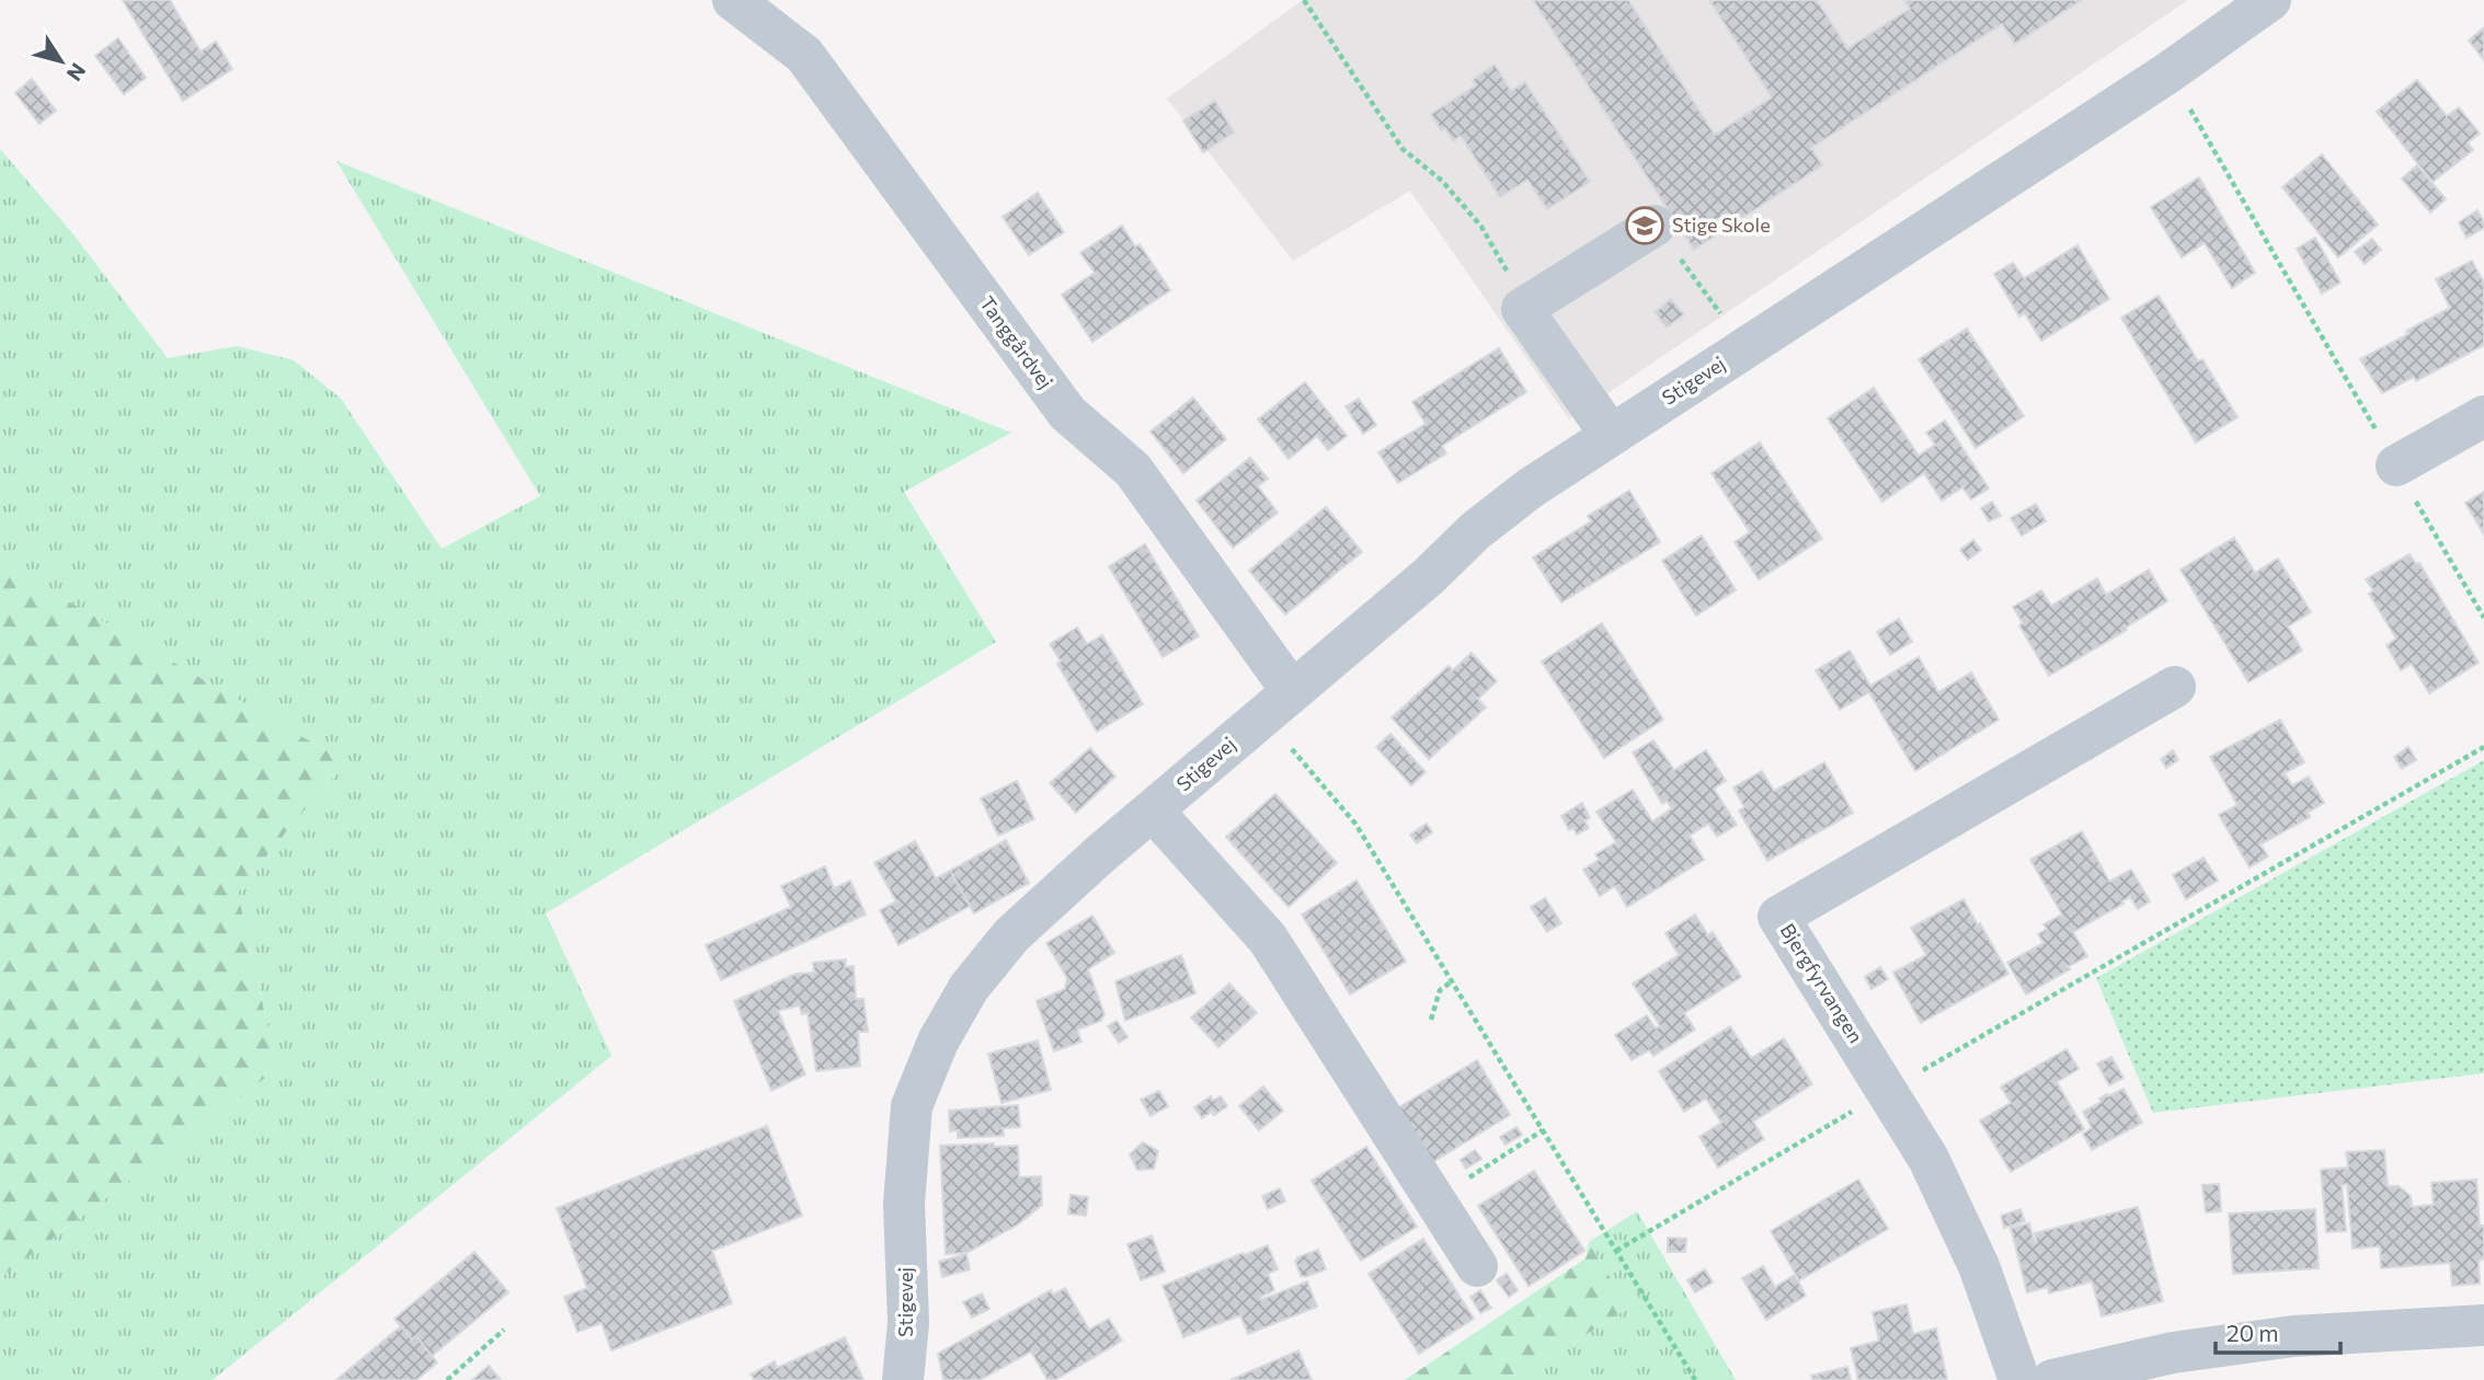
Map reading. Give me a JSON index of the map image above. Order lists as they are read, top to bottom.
{
  "streets": {
    "street": ["Tanggårdvej", "Stigevej", "Bjergfyrvangen"]
  },
  "crossings": [
    ["Tanggårdvej", "Stigevej"]
  ],
  "places": {
    "school or university": ["Stige Skole"]
  },
  "scale_bar": "20 m",
  "north": "bottom right"
}
